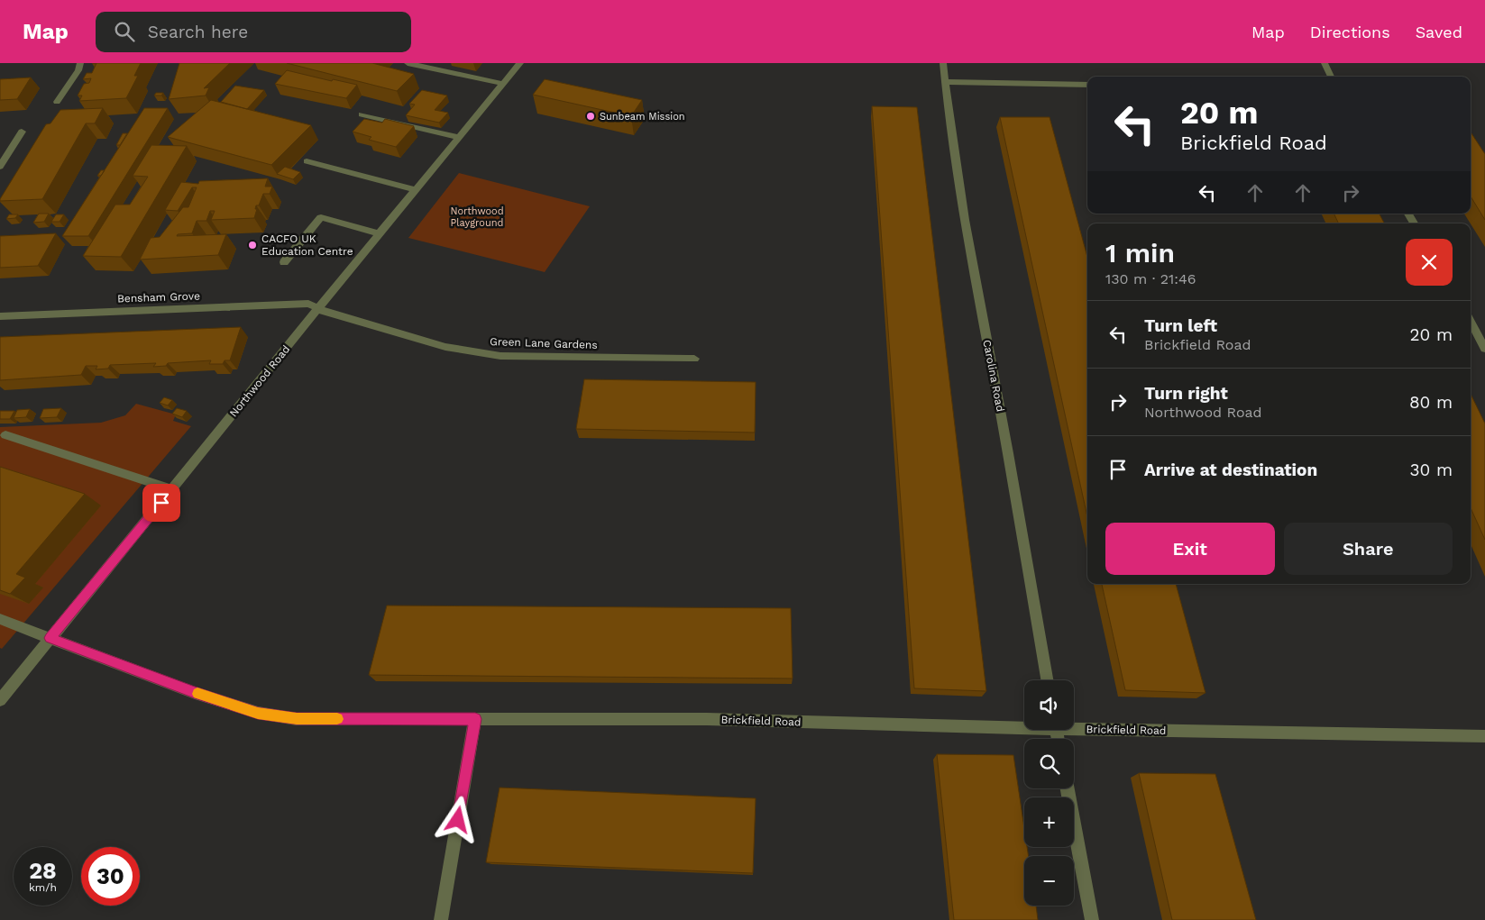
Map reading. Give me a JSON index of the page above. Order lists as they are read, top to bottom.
{
  "streets": {
    "street": [
      "Bensham Grove",
      "Green Lane Gardens",
      "Carolina Road",
      "Northwood Road",
      "Brickfield Road"
    ]
  },
  "crossings": [
    ["Bensham Grove", "Green Lane Gardens"],
    ["Bensham Grove", "Northwood Road"],
    ["Green Lane Gardens", "Northwood Road"],
    ["Northwood Road", "Brickfield Road"]
  ],
  "parks": ["Northwood Playground"],
  "places": ["Sunbeam Mission", "CACFO UK Education Centre"],
  "page": {
    "header": "Map",
    "search": "Search here",
    "nav": ["Map", "Directions", "Saved"],
    "turn": ["20 m", "Brickfield Road"],
    "heading": ["1 min", "130 m · 21:46"],
    "list": [
      {
        "name": "Turn left",
        "note": "Brickfield Road",
        "value": "20 m"
      },
      {
        "name": "Turn right",
        "note": "Northwood Road",
        "value": "80 m"
      },
      {
        "name": "Arrive at destination",
        "value": "30 m"
      }
    ],
    "buttons": ["Exit", "Share"],
    "map_buttons": ["+", "−"],
    "speed": "28 km/h",
    "limit": "30"
  }
}
